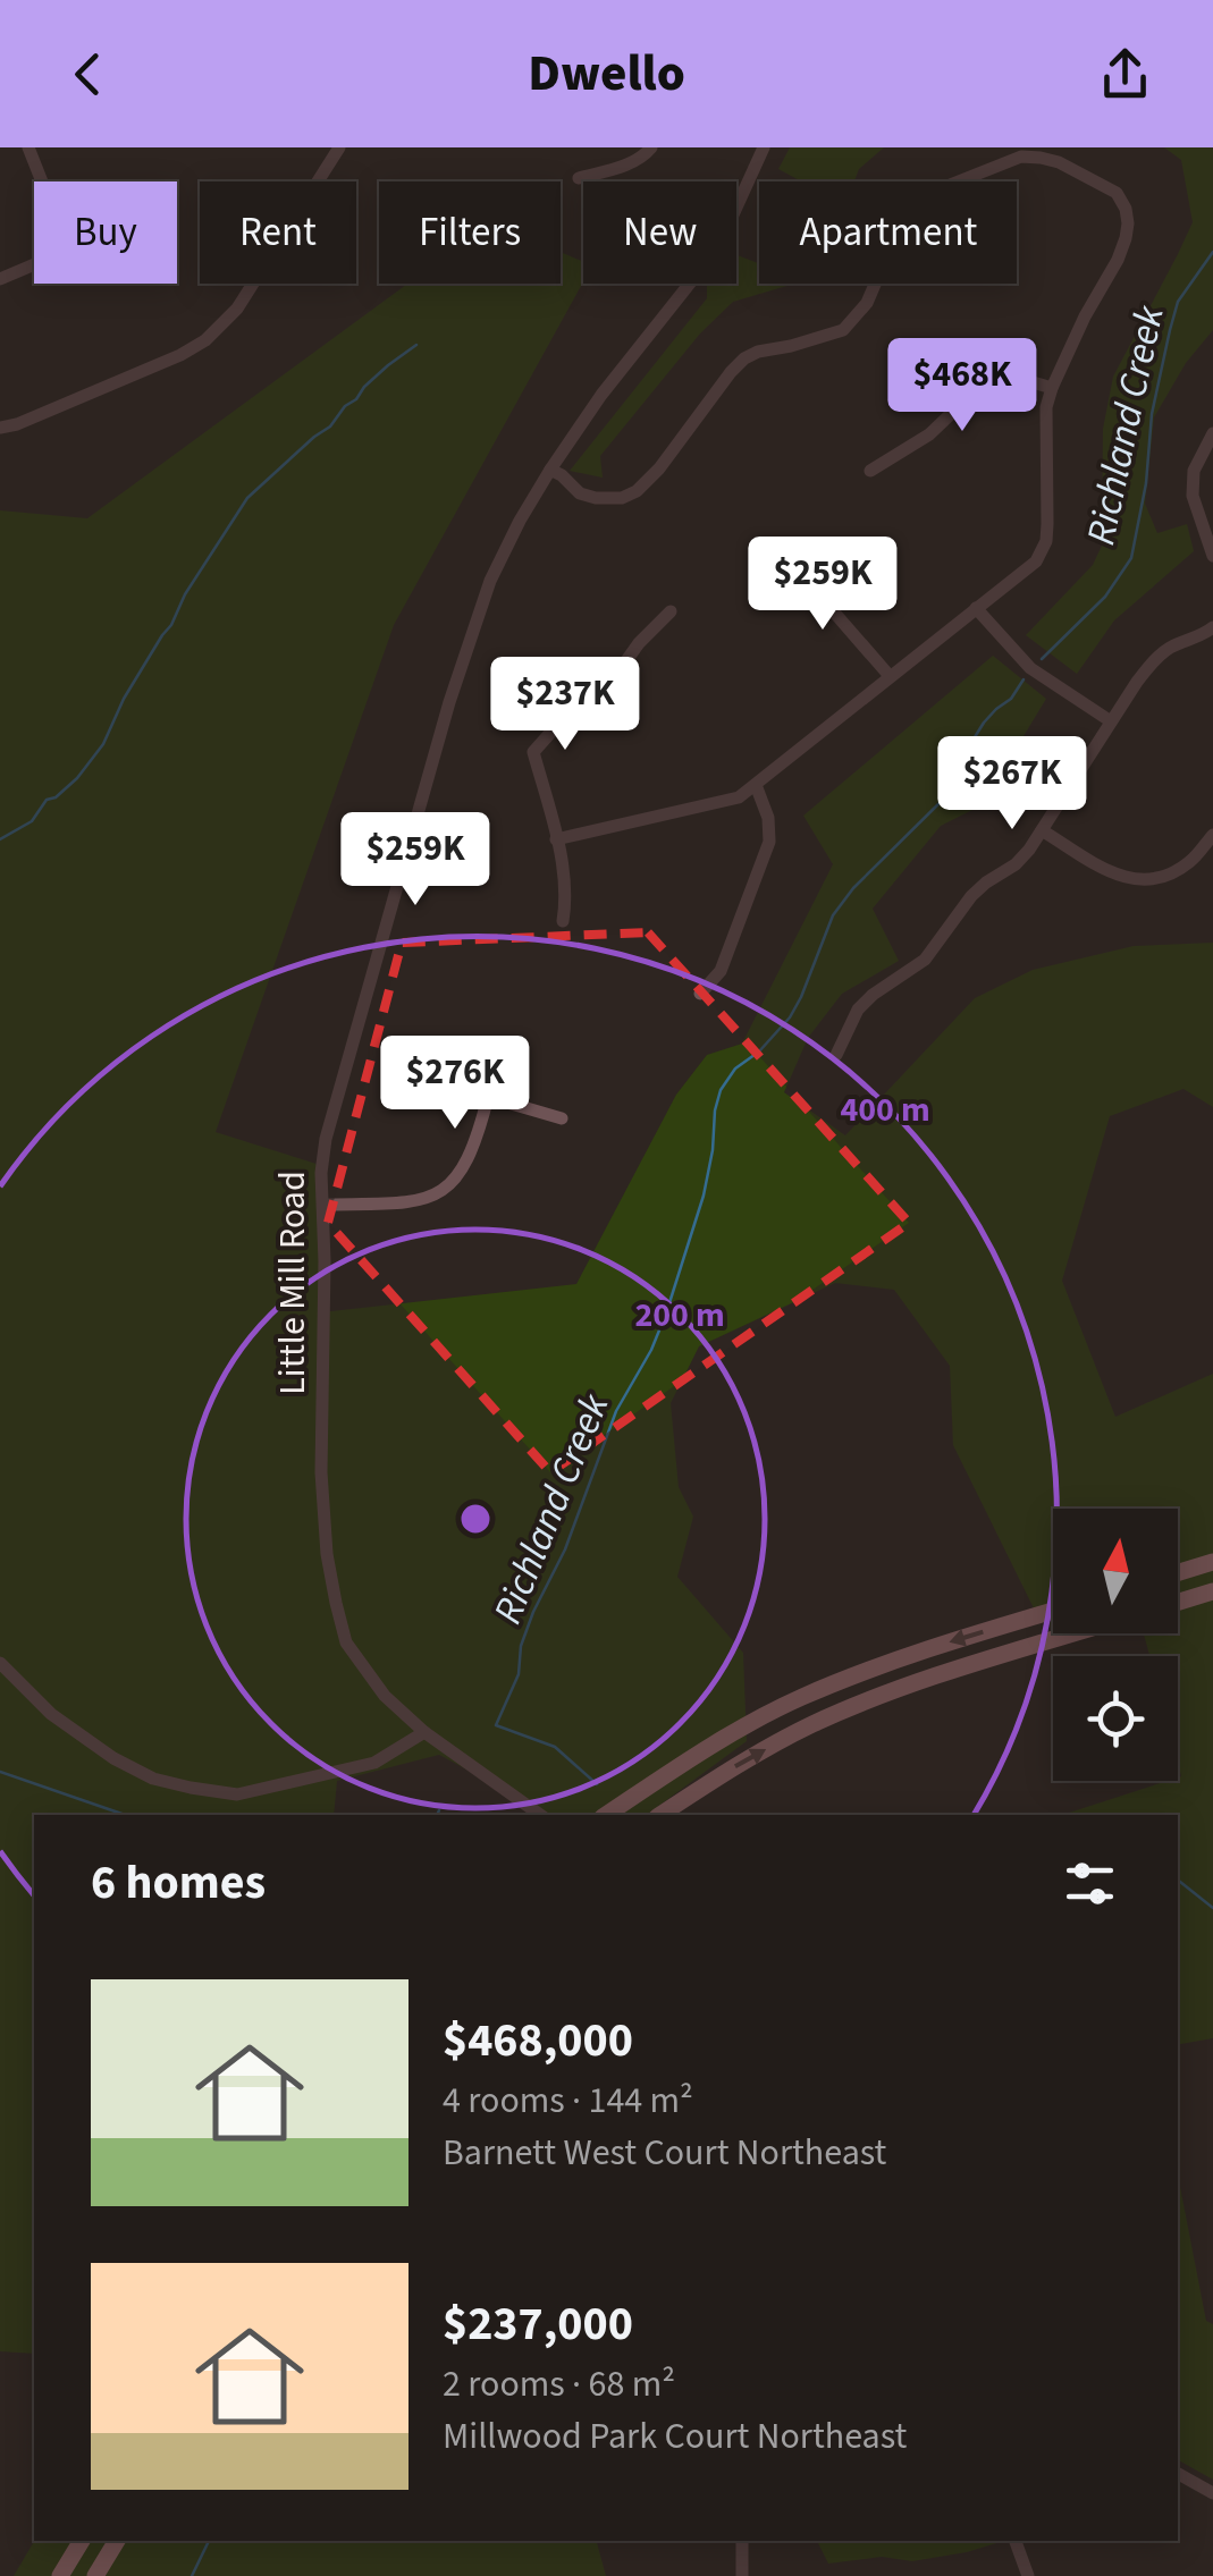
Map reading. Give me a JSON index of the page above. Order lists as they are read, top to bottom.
{
  "streets": {
    "street": ["Little Mill Road"]
  },
  "water": ["Richland Creek"],
  "north": "top",
  "page": {
    "header": "Dwello",
    "chip": [
      "Buy",
      "Rent",
      "Filters",
      "New",
      "Apartment"
    ],
    "price": [
      "$468K",
      "$259K",
      "$237K",
      "$267K",
      "$259K",
      "$276K"
    ],
    "heading": "6 homes",
    "list": [
      {
        "name": "$468,000",
        "note": "4 rooms · 144 m² · Barnett West Court Northeast"
      },
      {
        "name": "$237,000",
        "note": "2 rooms · 68 m² · Millwood Park Court Northeast"
      }
    ]
  },
  "rings": ["400 m", "200 m"]
}
